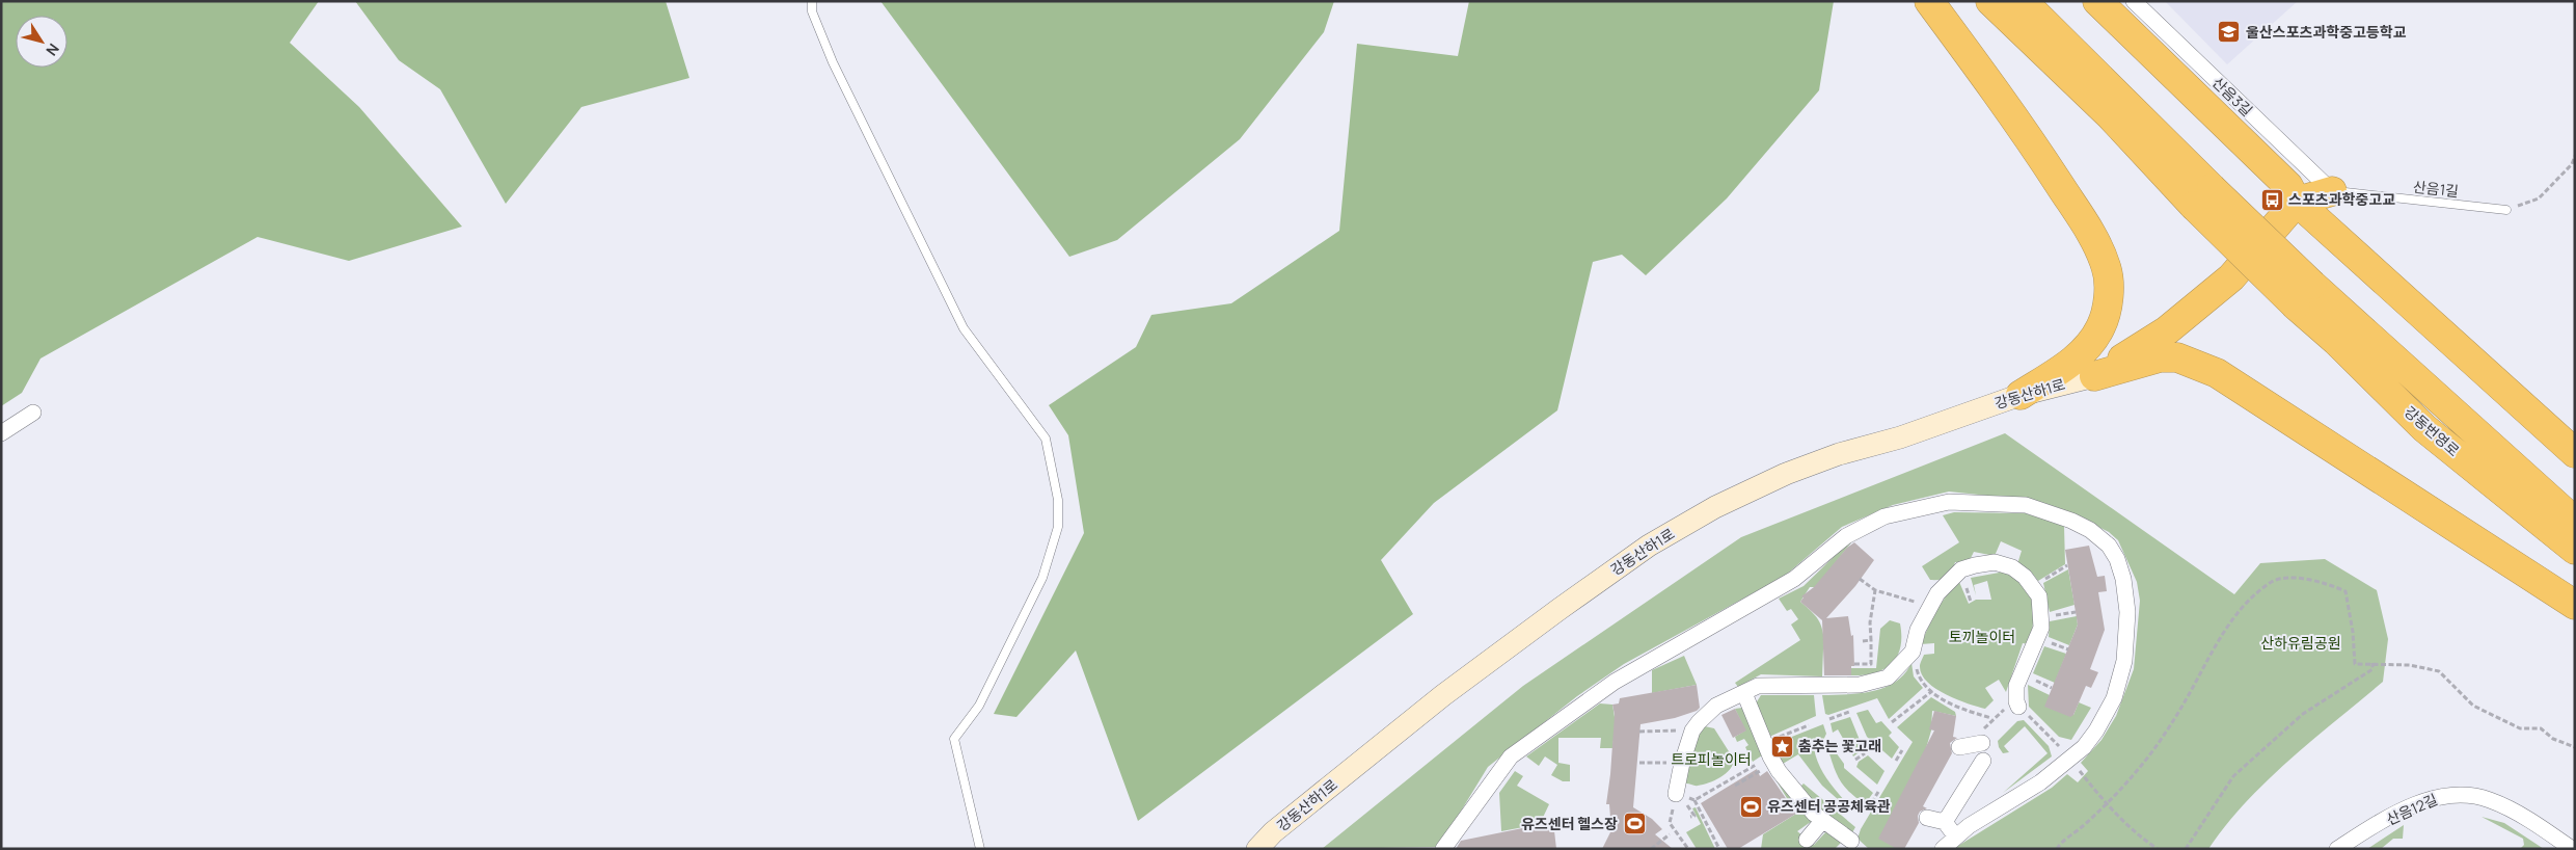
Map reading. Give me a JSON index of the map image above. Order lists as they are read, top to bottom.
{
  "streets": {
    "highway": ["강동번영로"],
    "street": ["산음3길", "강동산하1로", "산음12길"],
    "lane": ["산음1길"]
  },
  "crossings": [
    ["산음3길", "산음1길"]
  ],
  "parks": ["토끼놀이터", "산하유림공원", "트로피놀이터"],
  "places": {
    "school or university": ["울산스포츠과학중고등학교"],
    "bus stop": ["스포츠과학중고교"],
    "place": ["춤추는 꽃고래"],
    "sports": ["유즈센터 공공체육관", "유즈센터 헬스장"]
  },
  "north": "bottom right"
}
